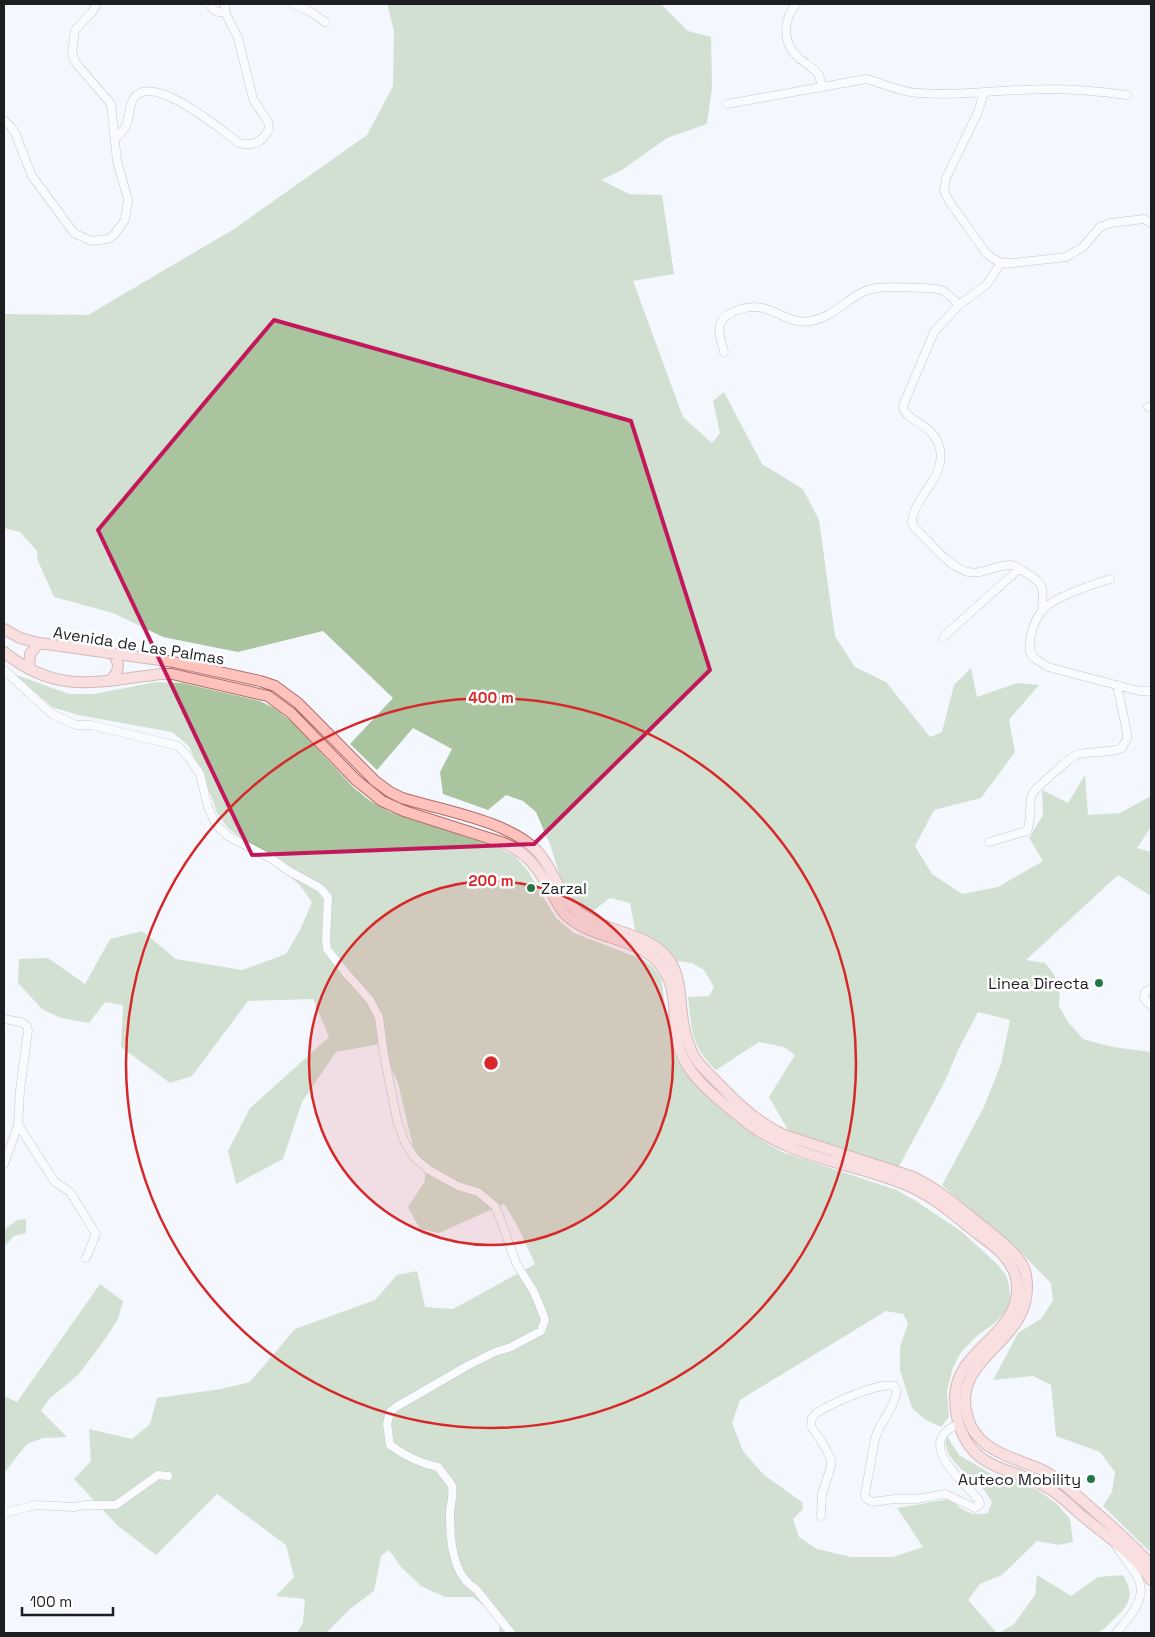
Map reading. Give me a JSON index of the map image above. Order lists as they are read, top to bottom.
{
  "streets": {
    "main road": ["Avenida de Las Palmas"]
  },
  "places": ["Zarzal", "Linea Directa", "Auteco Mobility"],
  "scale_bar": "100 m",
  "rings": ["400 m", "200 m"]
}
